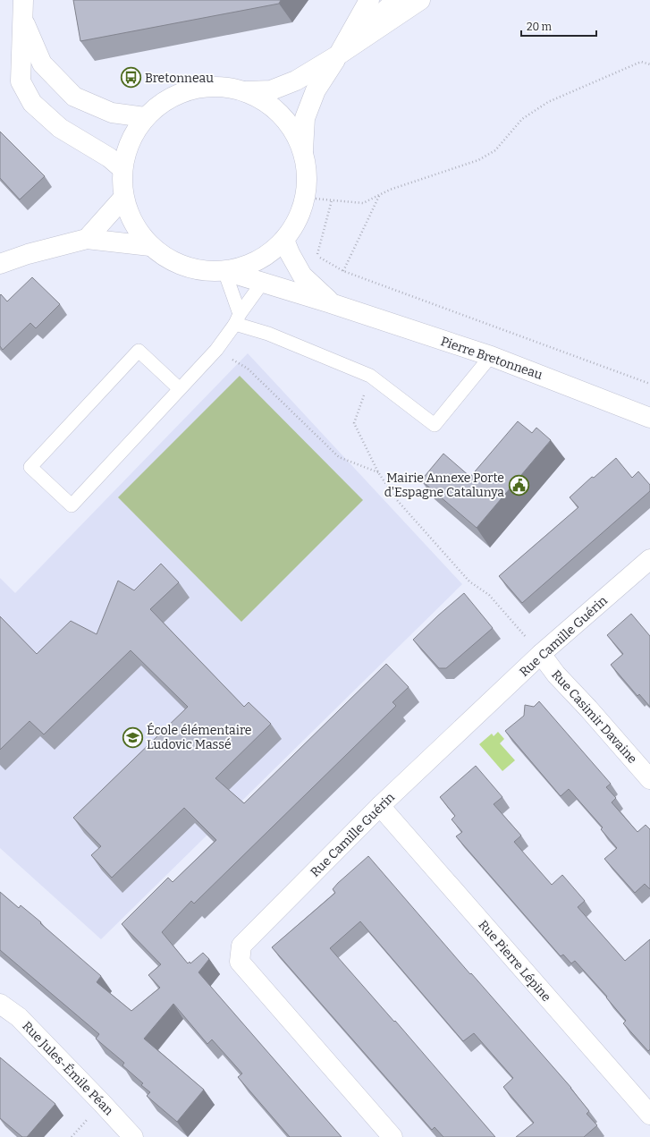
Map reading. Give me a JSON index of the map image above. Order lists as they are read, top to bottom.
{
  "streets": {
    "street": [
      "Pierre Bretonneau",
      "Rue Camille Guérin",
      "Rue Casimir Davaine",
      "Rue Pierre Lépine",
      "Rue Jules-Émile Péan"
    ]
  },
  "crossings": [
    ["Rue Camille Guérin", "Rue Casimir Davaine"],
    ["Rue Camille Guérin", "Rue Pierre Lépine"]
  ],
  "places": {
    "bus stop": ["Bretonneau"],
    "public building": ["Mairie Annexe Porte d'Espagne Catalunya"],
    "school or university": ["École élémentaire Ludovic Massé"]
  },
  "scale_bar": "20 m"
}
